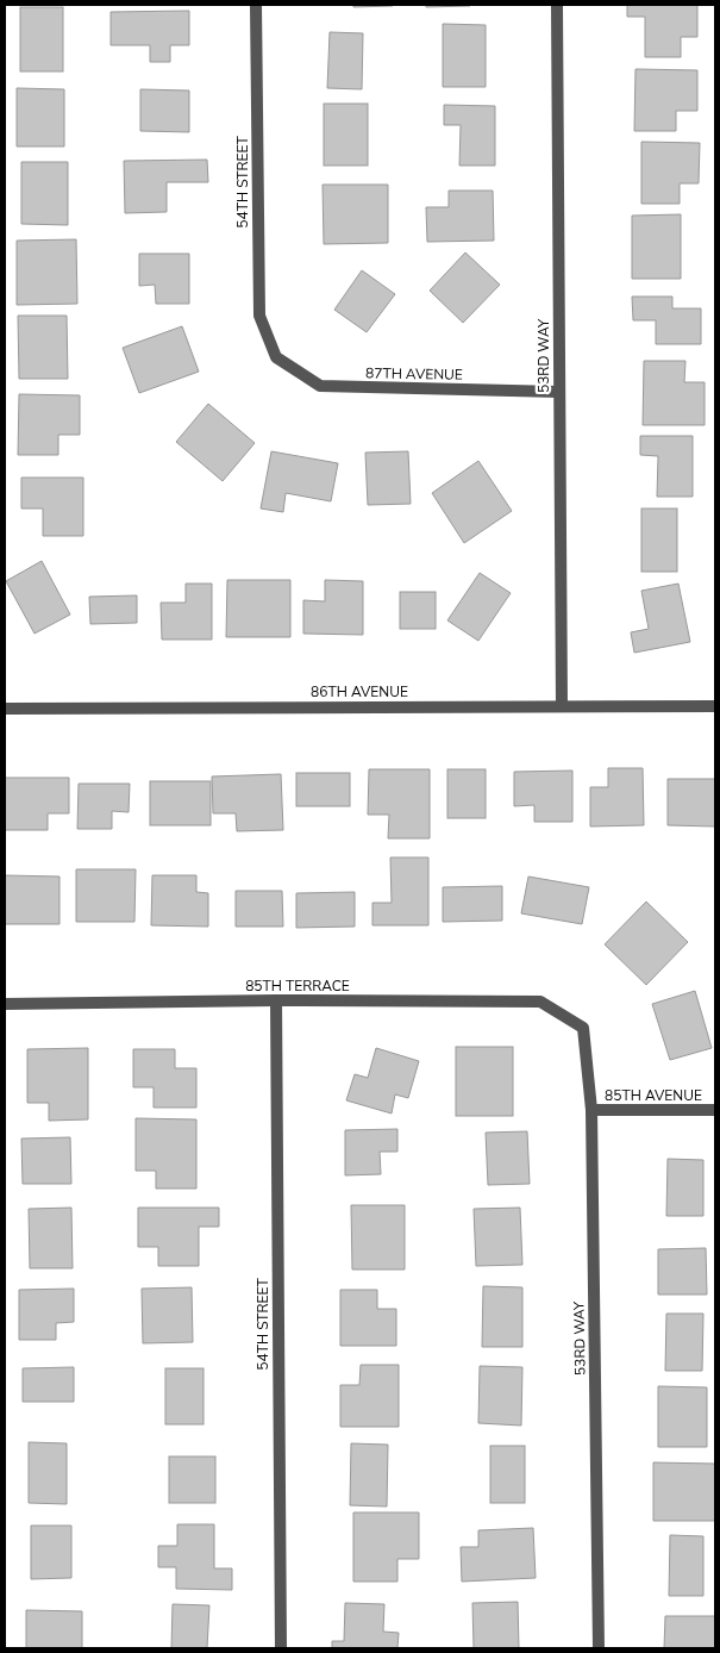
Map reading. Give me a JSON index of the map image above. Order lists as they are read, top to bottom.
{
  "streets": {
    "street": [
      "54TH STREET",
      "53RD WAY",
      "87TH AVENUE",
      "86TH AVENUE",
      "85TH TERRACE",
      "85TH AVENUE"
    ]
  },
  "crossings": [
    ["54TH STREET", "87TH AVENUE"],
    ["54TH STREET", "85TH TERRACE"],
    ["53RD WAY", "87TH AVENUE"],
    ["53RD WAY", "86TH AVENUE"],
    ["53RD WAY", "85TH TERRACE"],
    ["53RD WAY", "85TH AVENUE"]
  ]
}
